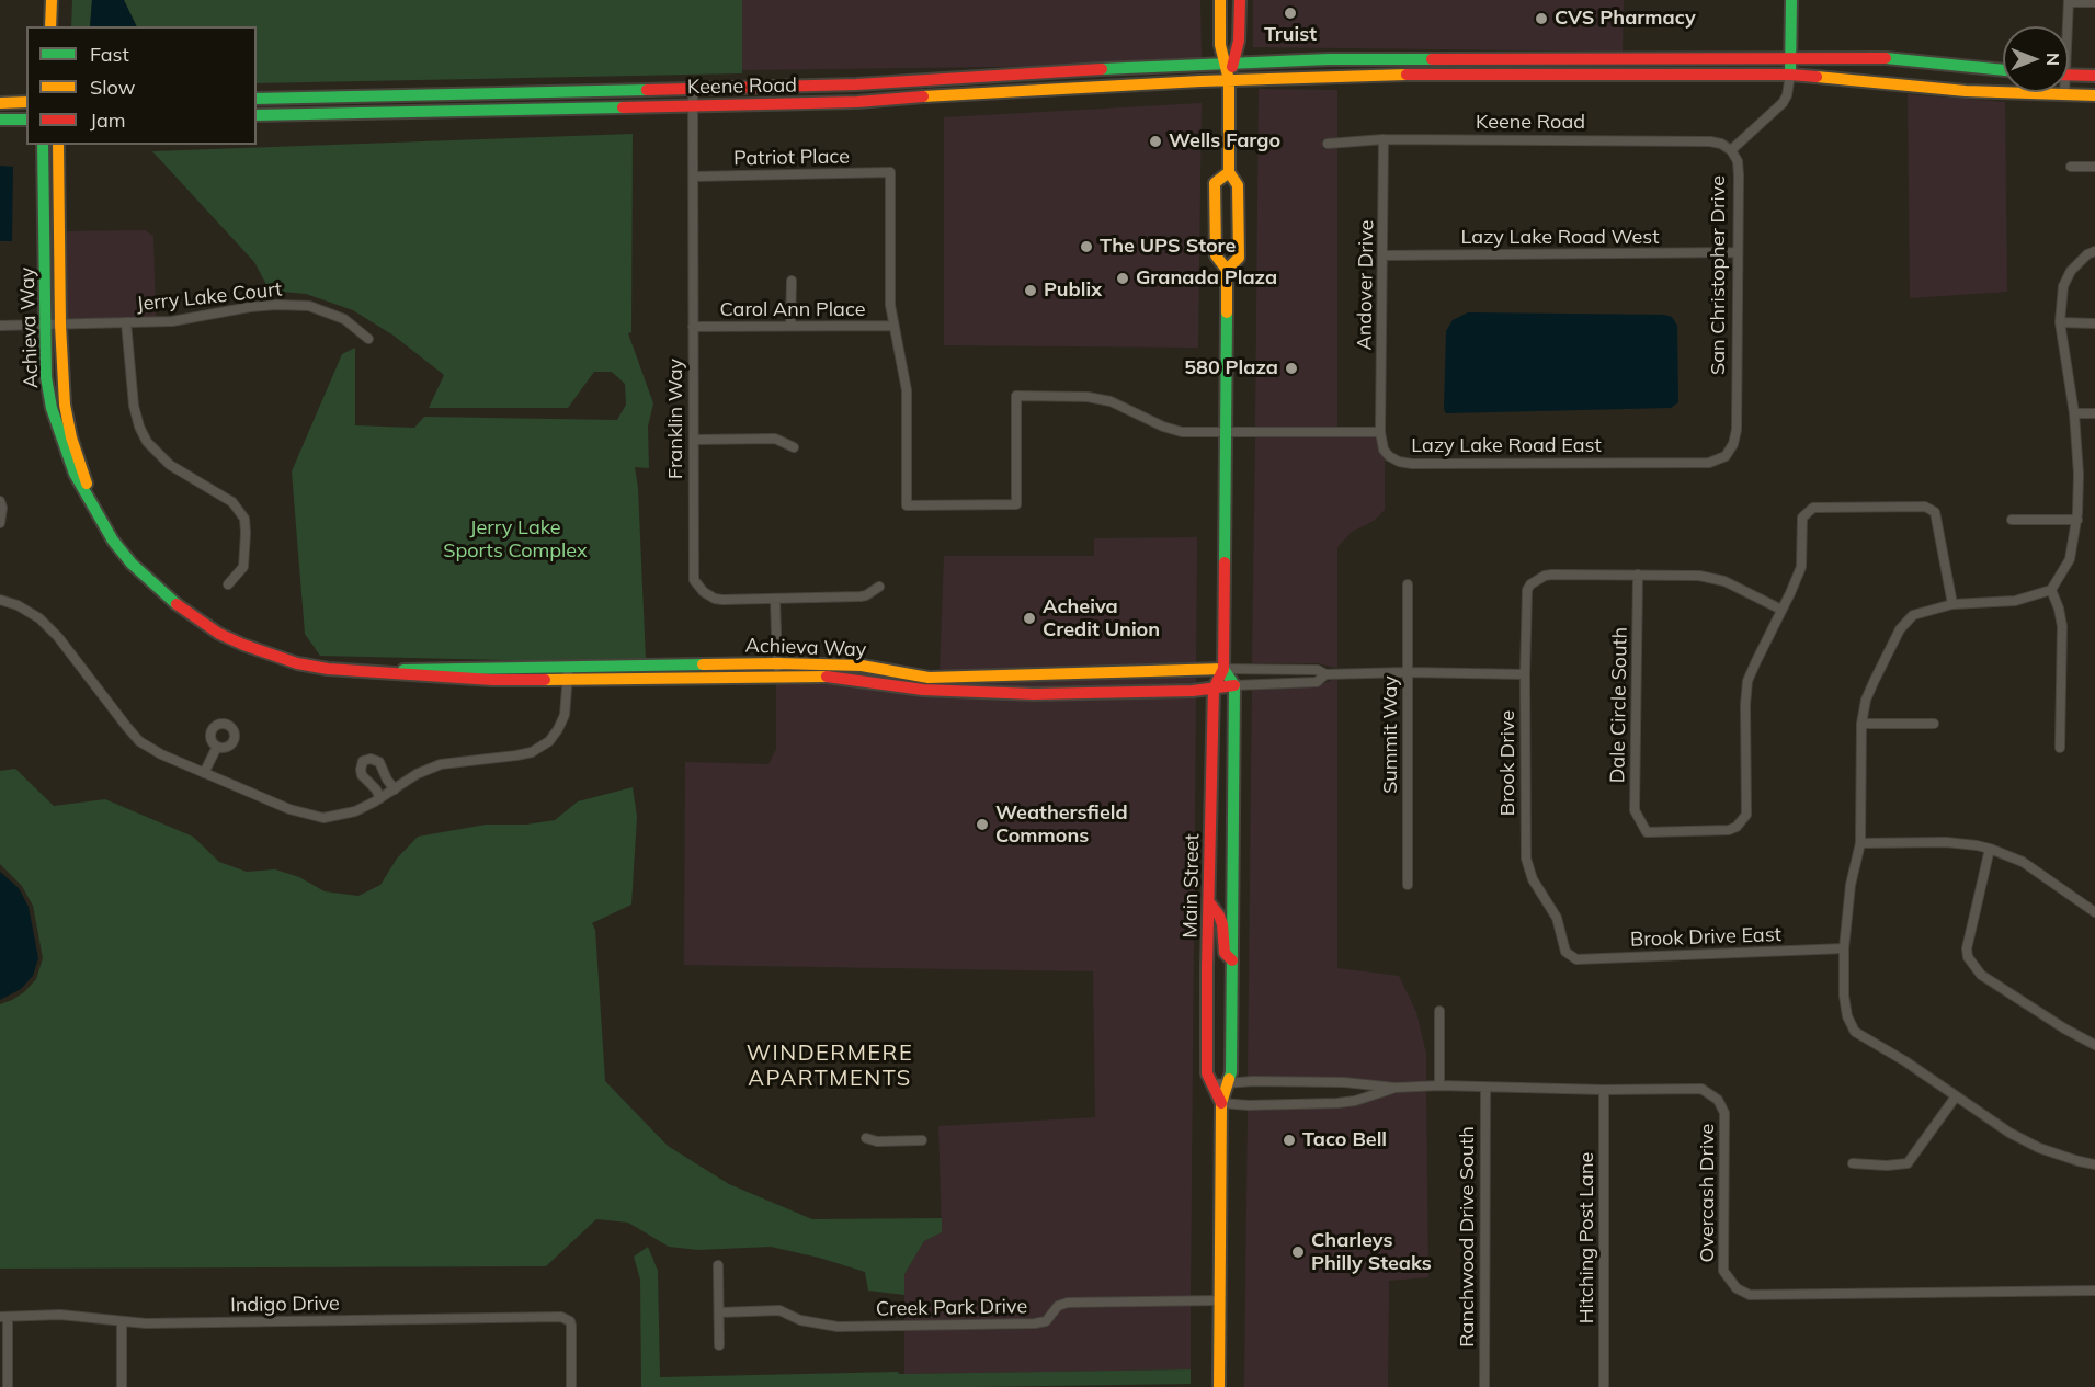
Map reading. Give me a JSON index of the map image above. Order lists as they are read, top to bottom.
{
  "streets": {
    "main road": [
      "Keene Road",
      "San Christopher Drive",
      "Achieva Way",
      "Main Street"
    ],
    "street": [
      "Patriot Place",
      "Lazy Lake Road West",
      "Andover Drive",
      "Jerry Lake Court",
      "Carol Ann Place",
      "Franklin Way",
      "Lazy Lake Road East",
      "Dale Circle South",
      "Summit Way",
      "Brook Drive",
      "Brook Drive East",
      "Overcash Drive",
      "Ranchwood Drive South",
      "Hitching Post Lane",
      "Indigo Drive",
      "Creek Park Drive"
    ]
  },
  "crossings": [
    ["Keene Road", "San Christopher Drive"],
    ["Keene Road", "Andover Drive"],
    ["Keene Road", "Franklin Way"],
    ["Keene Road", "Main Street"],
    ["Patriot Place", "Carol Ann Place"],
    ["Patriot Place", "Franklin Way"],
    ["Lazy Lake Road West", "San Christopher Drive"],
    ["Lazy Lake Road West", "Andover Drive"],
    ["San Christopher Drive", "Lazy Lake Road East"],
    ["Andover Drive", "Lazy Lake Road East"],
    ["Jerry Lake Court", "Achieva Way"],
    ["Carol Ann Place", "Franklin Way"],
    ["Achieva Way", "Main Street"],
    ["Dale Circle South", "Brook Drive"],
    ["Brook Drive", "Brook Drive East"],
    ["Main Street", "Overcash Drive"],
    ["Main Street", "Creek Park Drive"],
    ["Overcash Drive", "Ranchwood Drive South"],
    ["Overcash Drive", "Hitching Post Lane"]
  ],
  "districts": ["WINDERMERE APARTMENTS"],
  "parks": ["Jerry Lake Sports Complex"],
  "places": [
    "Truist",
    "CVS Pharmacy",
    "Wells Fargo",
    "The UPS Store",
    "Granada Plaza",
    "Publix",
    "580 Plaza",
    "Acheiva Credit Union",
    "Weathersfield Commons",
    "Taco Bell",
    "Charleys Philly Steaks"
  ],
  "legend": ["Fast", "Slow", "Jam"],
  "north": "right"
}
